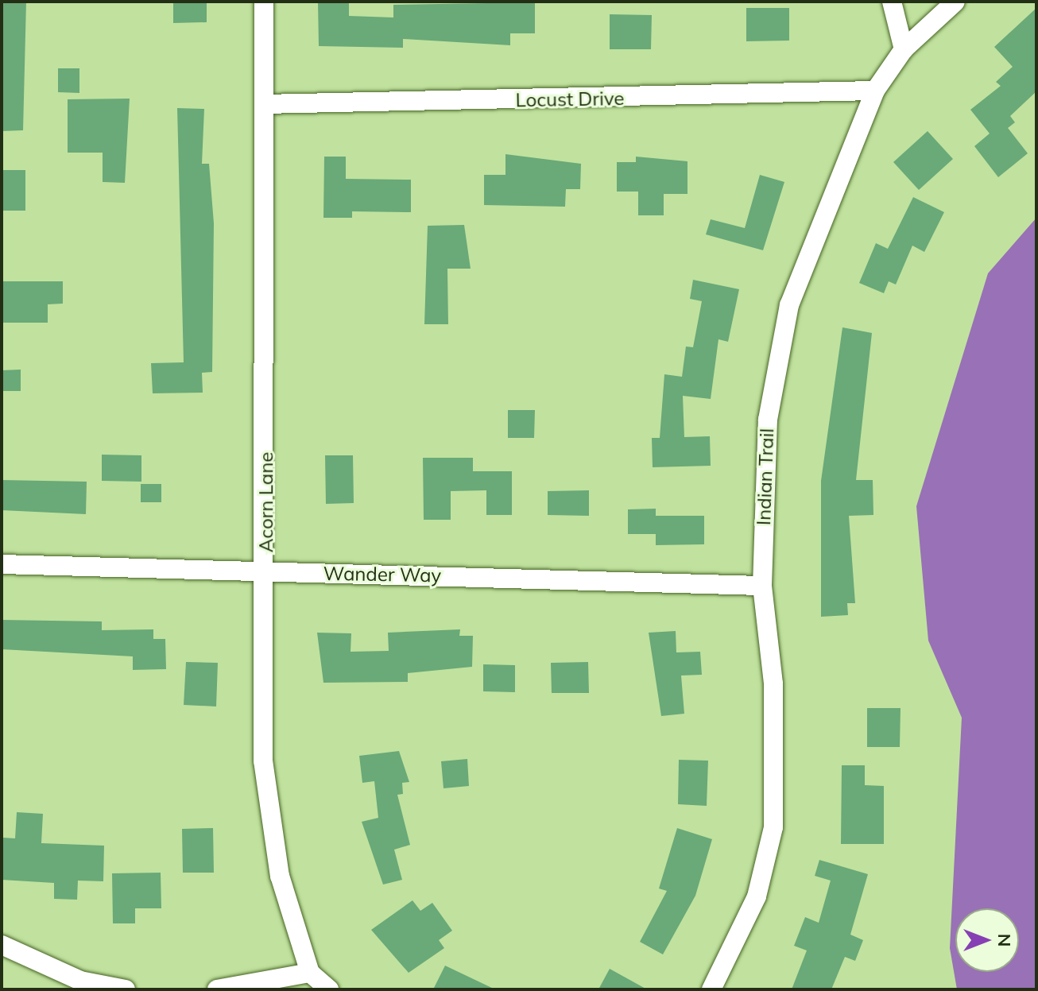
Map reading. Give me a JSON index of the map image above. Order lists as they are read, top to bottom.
{
  "streets": {
    "street": [
      "Locust Drive",
      "Indian Trail",
      "Acorn Lane",
      "Wander Way"
    ]
  },
  "crossings": [
    ["Locust Drive", "Indian Trail"],
    ["Locust Drive", "Acorn Lane"],
    ["Indian Trail", "Wander Way"],
    ["Acorn Lane", "Wander Way"]
  ],
  "north": "right"
}
